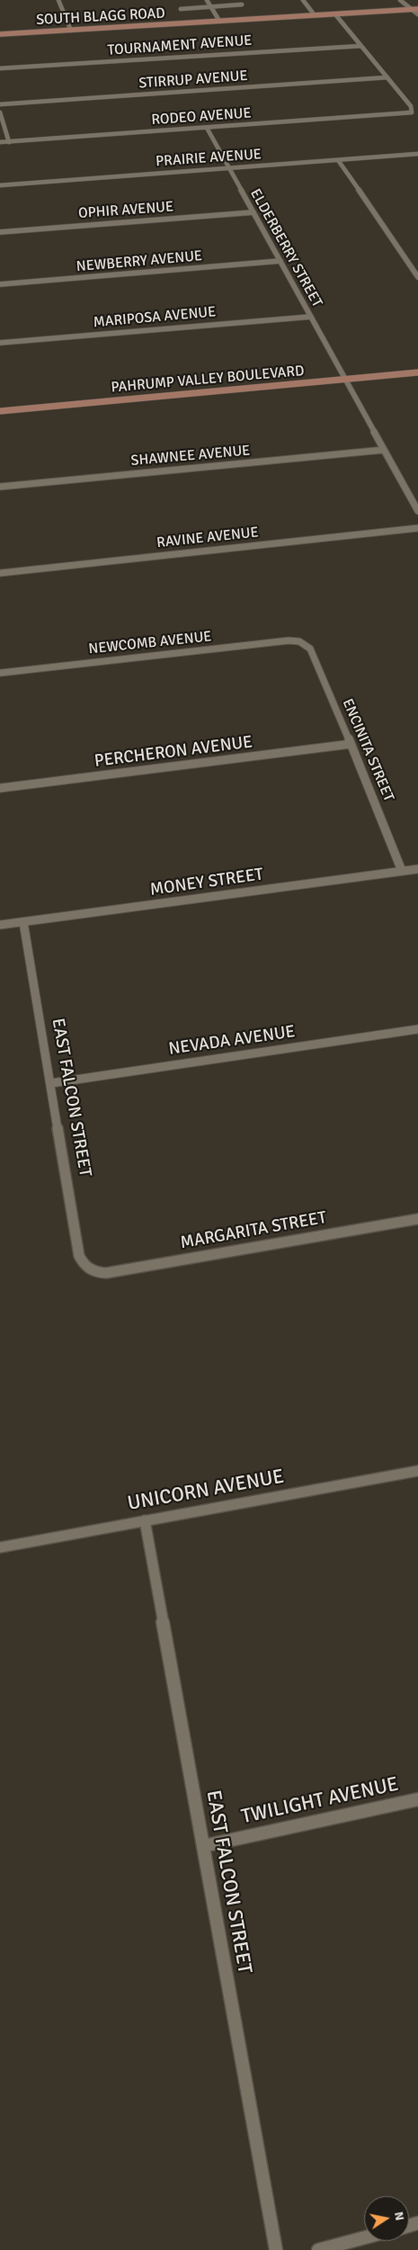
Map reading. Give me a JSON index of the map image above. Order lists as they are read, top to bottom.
{
  "streets": {
    "main road": ["SOUTH BLAGG ROAD", "PAHRUMP VALLEY BOULEVARD"],
    "street": [
      "TOURNAMENT AVENUE",
      "STIRRUP AVENUE",
      "RODEO AVENUE",
      "PRAIRIE AVENUE",
      "OPHIR AVENUE",
      "ELDERBERRY STREET",
      "NEWBERRY AVENUE",
      "MARIPOSA AVENUE",
      "SHAWNEE AVENUE",
      "RAVINE AVENUE",
      "NEWCOMB AVENUE",
      "ENCINITA STREET",
      "PERCHERON AVENUE",
      "MONEY STREET",
      "NEVADA AVENUE",
      "EAST FALCON STREET",
      "MARGARITA STREET",
      "UNICORN AVENUE",
      "TWILIGHT AVENUE"
    ]
  },
  "crossings": [
    ["STIRRUP AVENUE", "RODEO AVENUE"],
    ["RODEO AVENUE", "ELDERBERRY STREET"],
    ["PRAIRIE AVENUE", "ELDERBERRY STREET"],
    ["OPHIR AVENUE", "ELDERBERRY STREET"],
    ["ELDERBERRY STREET", "NEWBERRY AVENUE"],
    ["ELDERBERRY STREET", "MARIPOSA AVENUE"],
    ["ELDERBERRY STREET", "PAHRUMP VALLEY BOULEVARD"],
    ["ELDERBERRY STREET", "SHAWNEE AVENUE"],
    ["NEWCOMB AVENUE", "ENCINITA STREET"],
    ["ENCINITA STREET", "PERCHERON AVENUE"],
    ["ENCINITA STREET", "MONEY STREET"],
    ["MONEY STREET", "EAST FALCON STREET"],
    ["NEVADA AVENUE", "EAST FALCON STREET"],
    ["EAST FALCON STREET", "MARGARITA STREET"],
    ["EAST FALCON STREET", "UNICORN AVENUE"],
    ["EAST FALCON STREET", "TWILIGHT AVENUE"]
  ],
  "north": "right"
}
